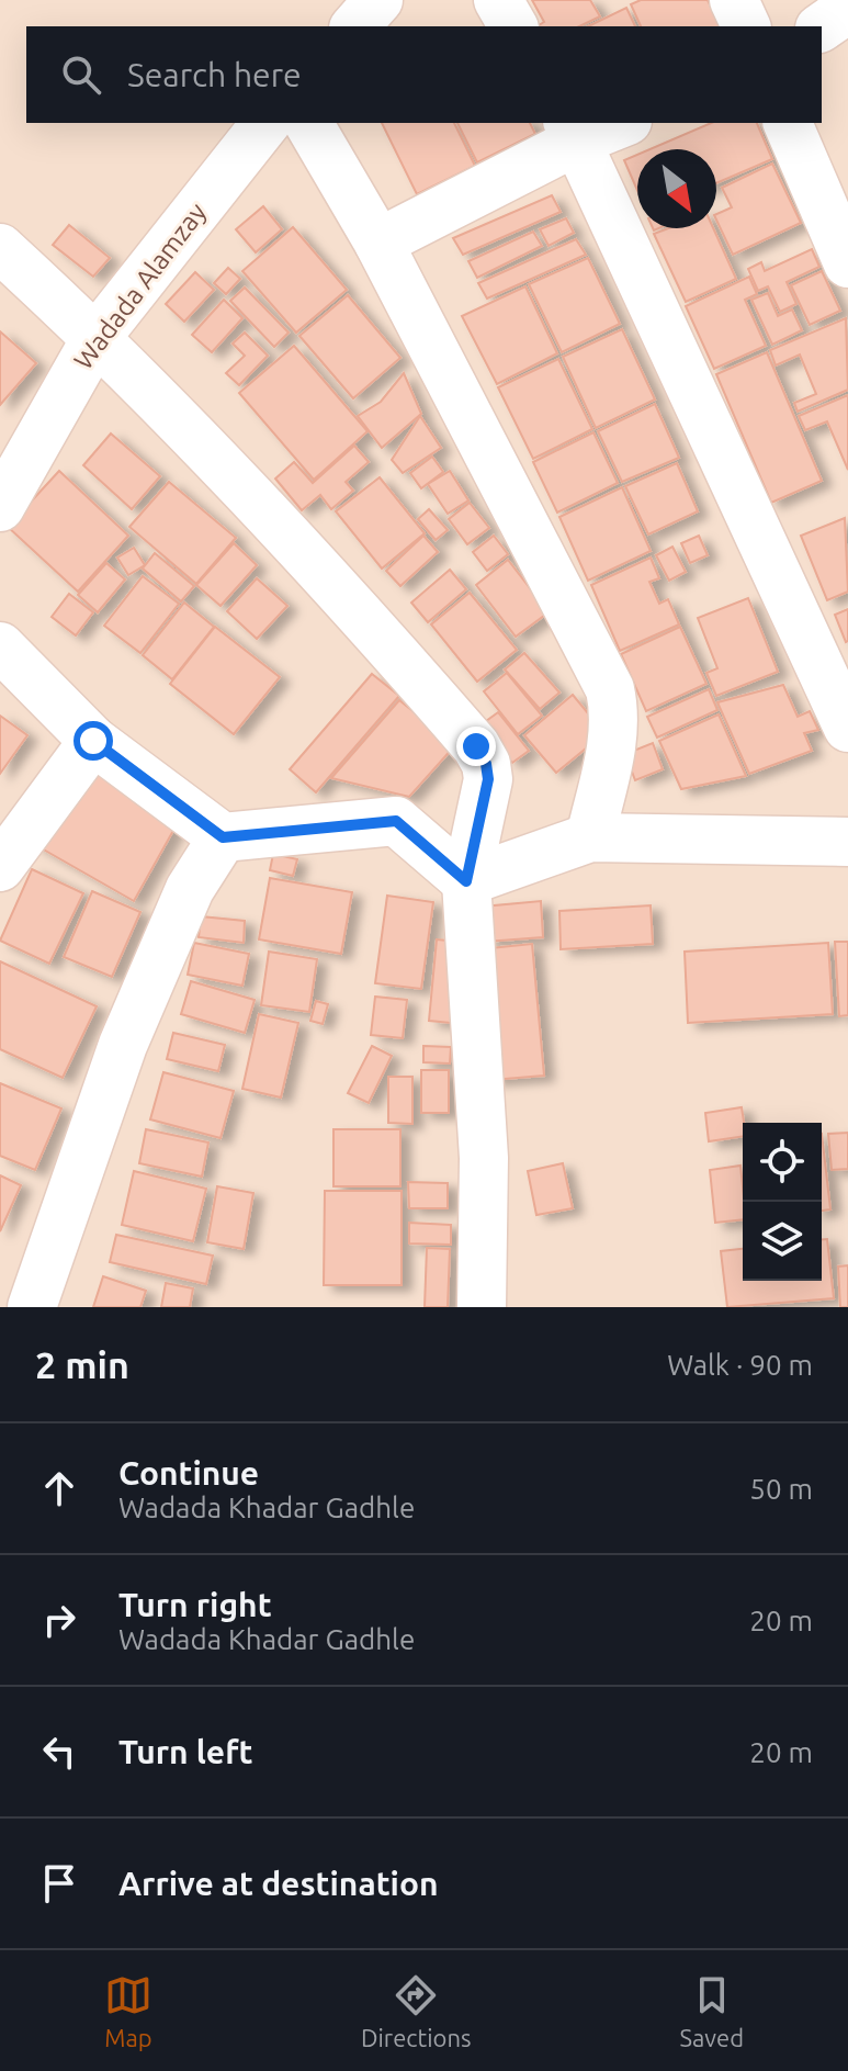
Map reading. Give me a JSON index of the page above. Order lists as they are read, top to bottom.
{
  "streets": {
    "street": ["Wadada Alamzay"]
  },
  "north": "bottom right",
  "page": {
    "search": "Search here",
    "heading": ["2 min", "Walk · 90 m"],
    "list": [
      ["Continue", "Wadada Khadar Gadhle", "50 m"],
      ["Turn right", "Wadada Khadar Gadhle", "20 m"],
      ["Turn left", "20 m"],
      "Arrive at destination"
    ],
    "nav": ["Map", "Directions", "Saved"]
  }
}
